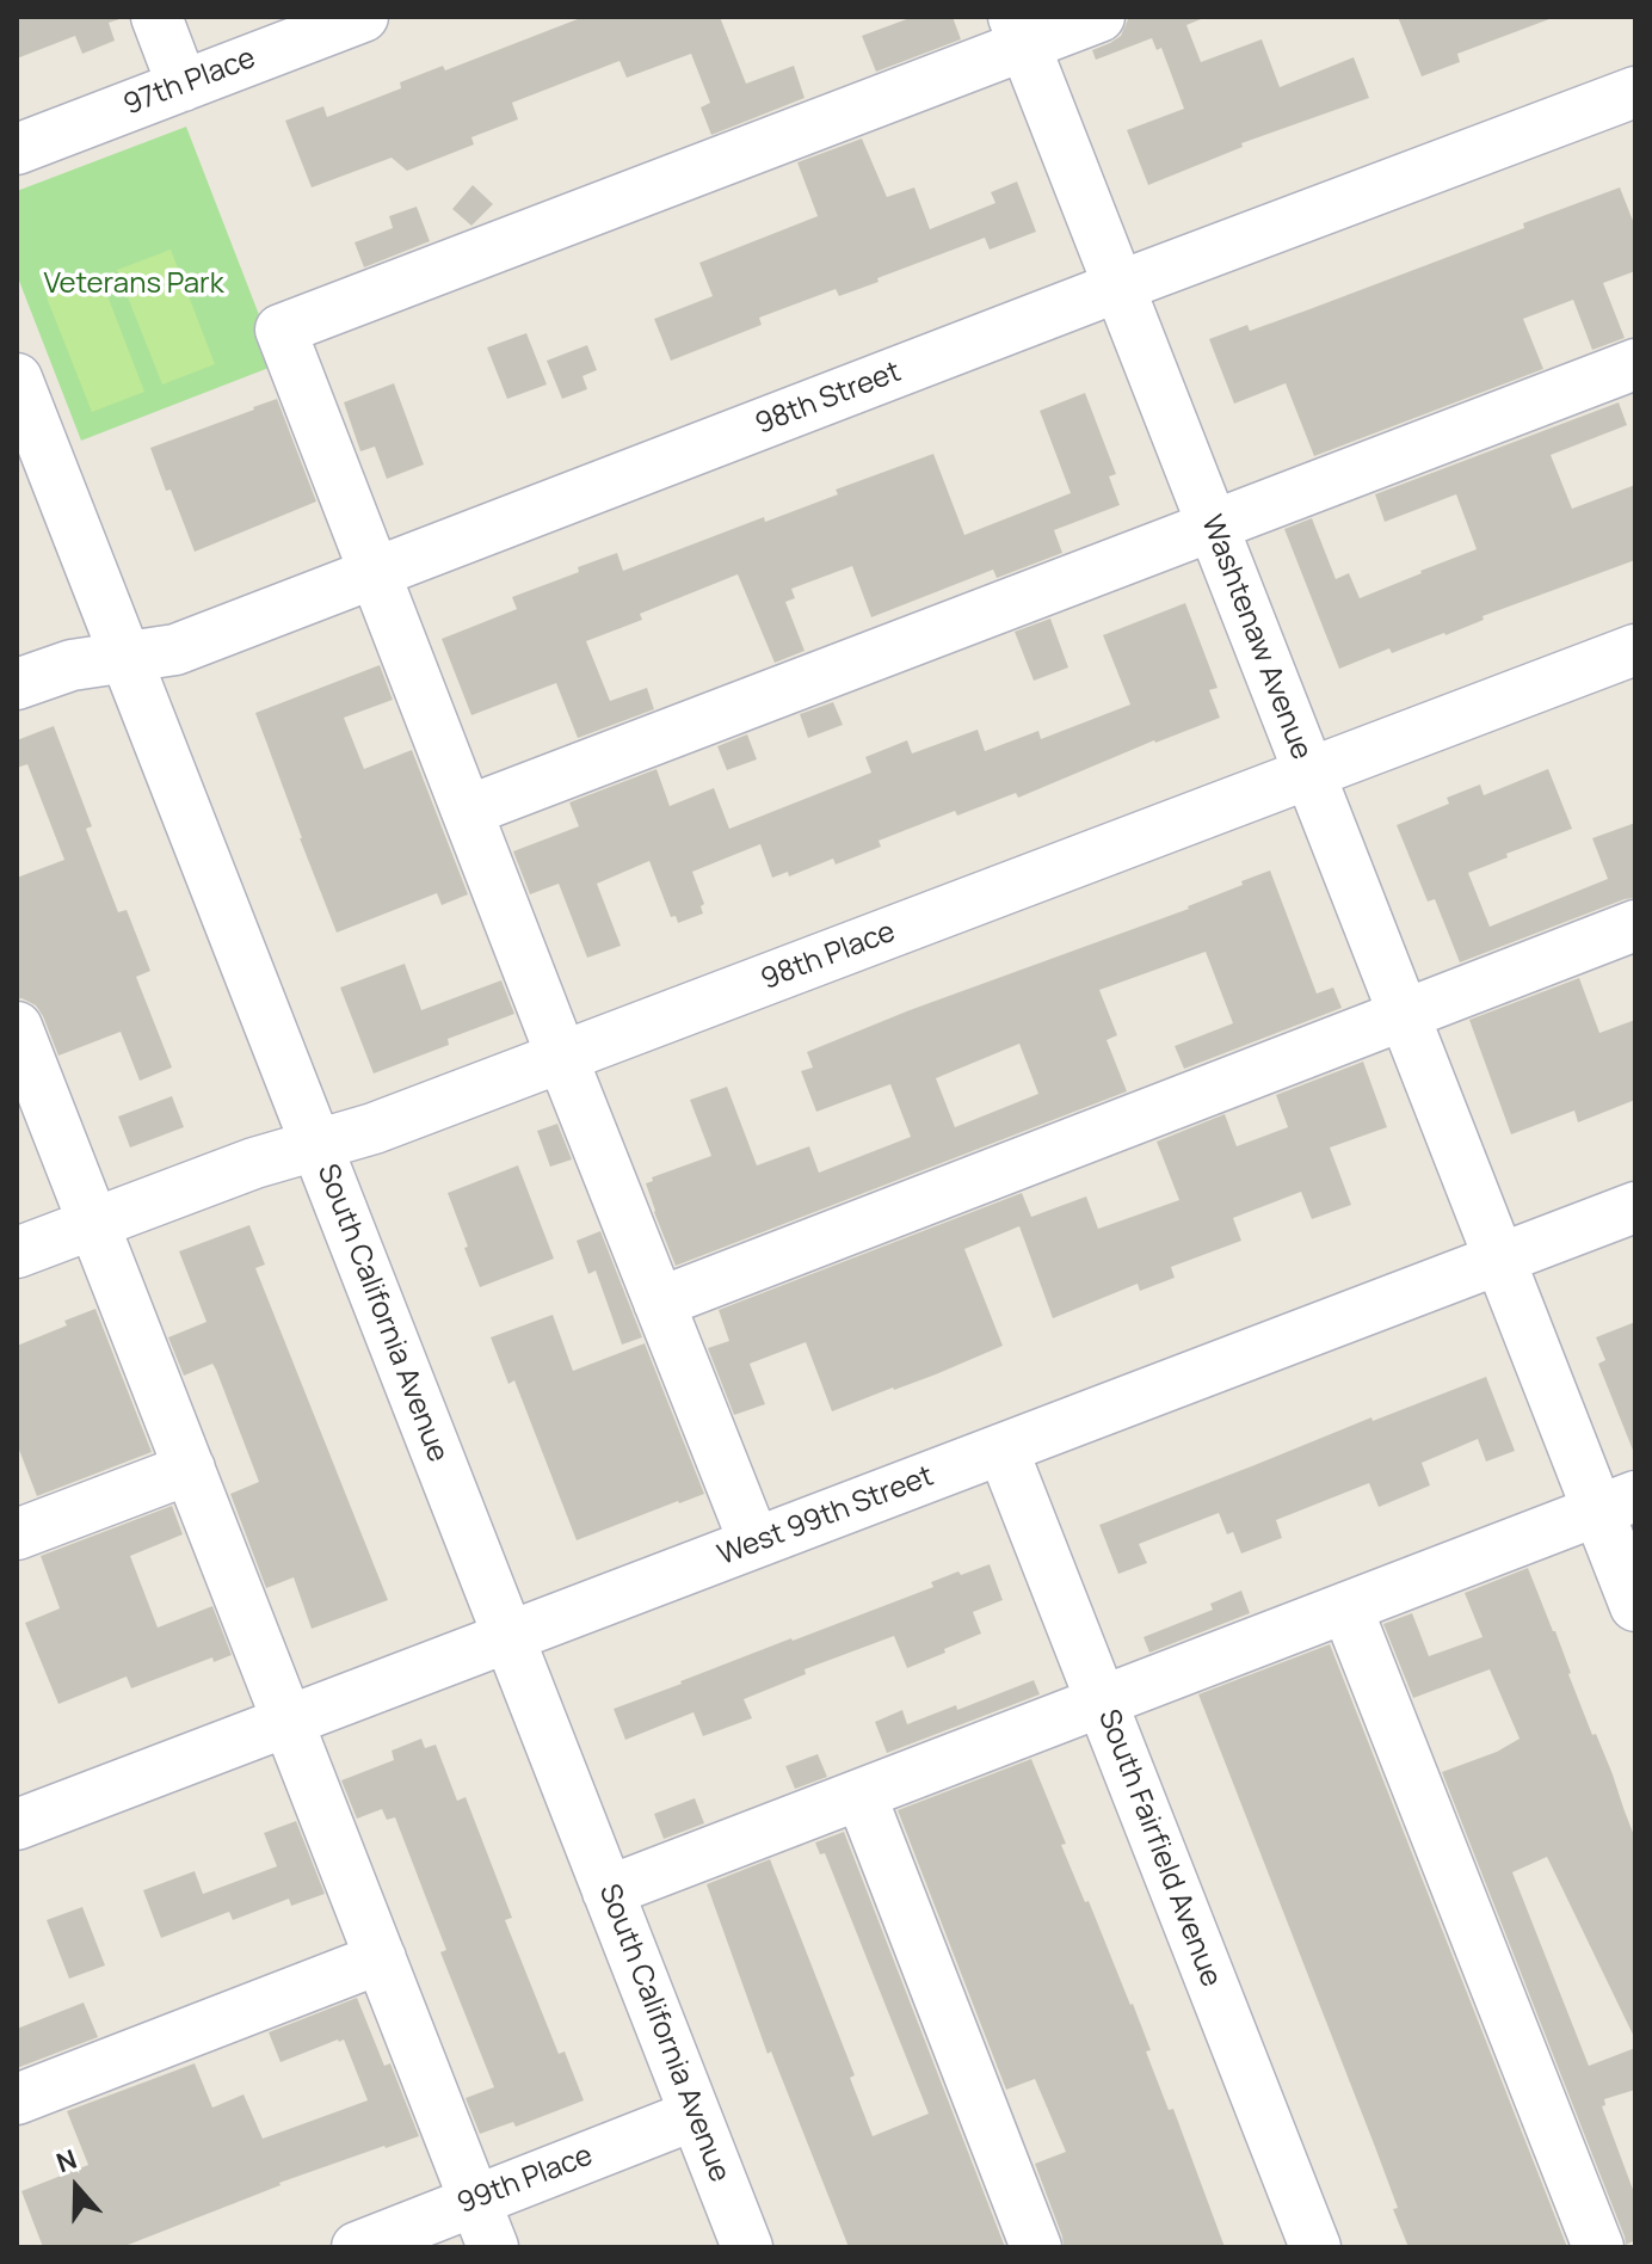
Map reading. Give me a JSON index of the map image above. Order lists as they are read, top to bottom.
{
  "streets": {
    "street": [
      "97th Place",
      "98th Street",
      "Washtenaw Avenue",
      "98th Place",
      "South California Avenue",
      "West 99th Street",
      "South Fairfield Avenue",
      "99th Place"
    ]
  },
  "crossings": [
    ["98th Street", "Washtenaw Avenue"],
    ["98th Street", "South California Avenue"],
    ["Washtenaw Avenue", "98th Place"],
    ["Washtenaw Avenue", "West 99th Street"],
    ["98th Place", "South California Avenue"],
    ["South California Avenue", "West 99th Street"],
    ["South California Avenue", "99th Place"],
    ["West 99th Street", "South Fairfield Avenue"]
  ],
  "parks": ["Veterans Park"],
  "north": "top"
}
